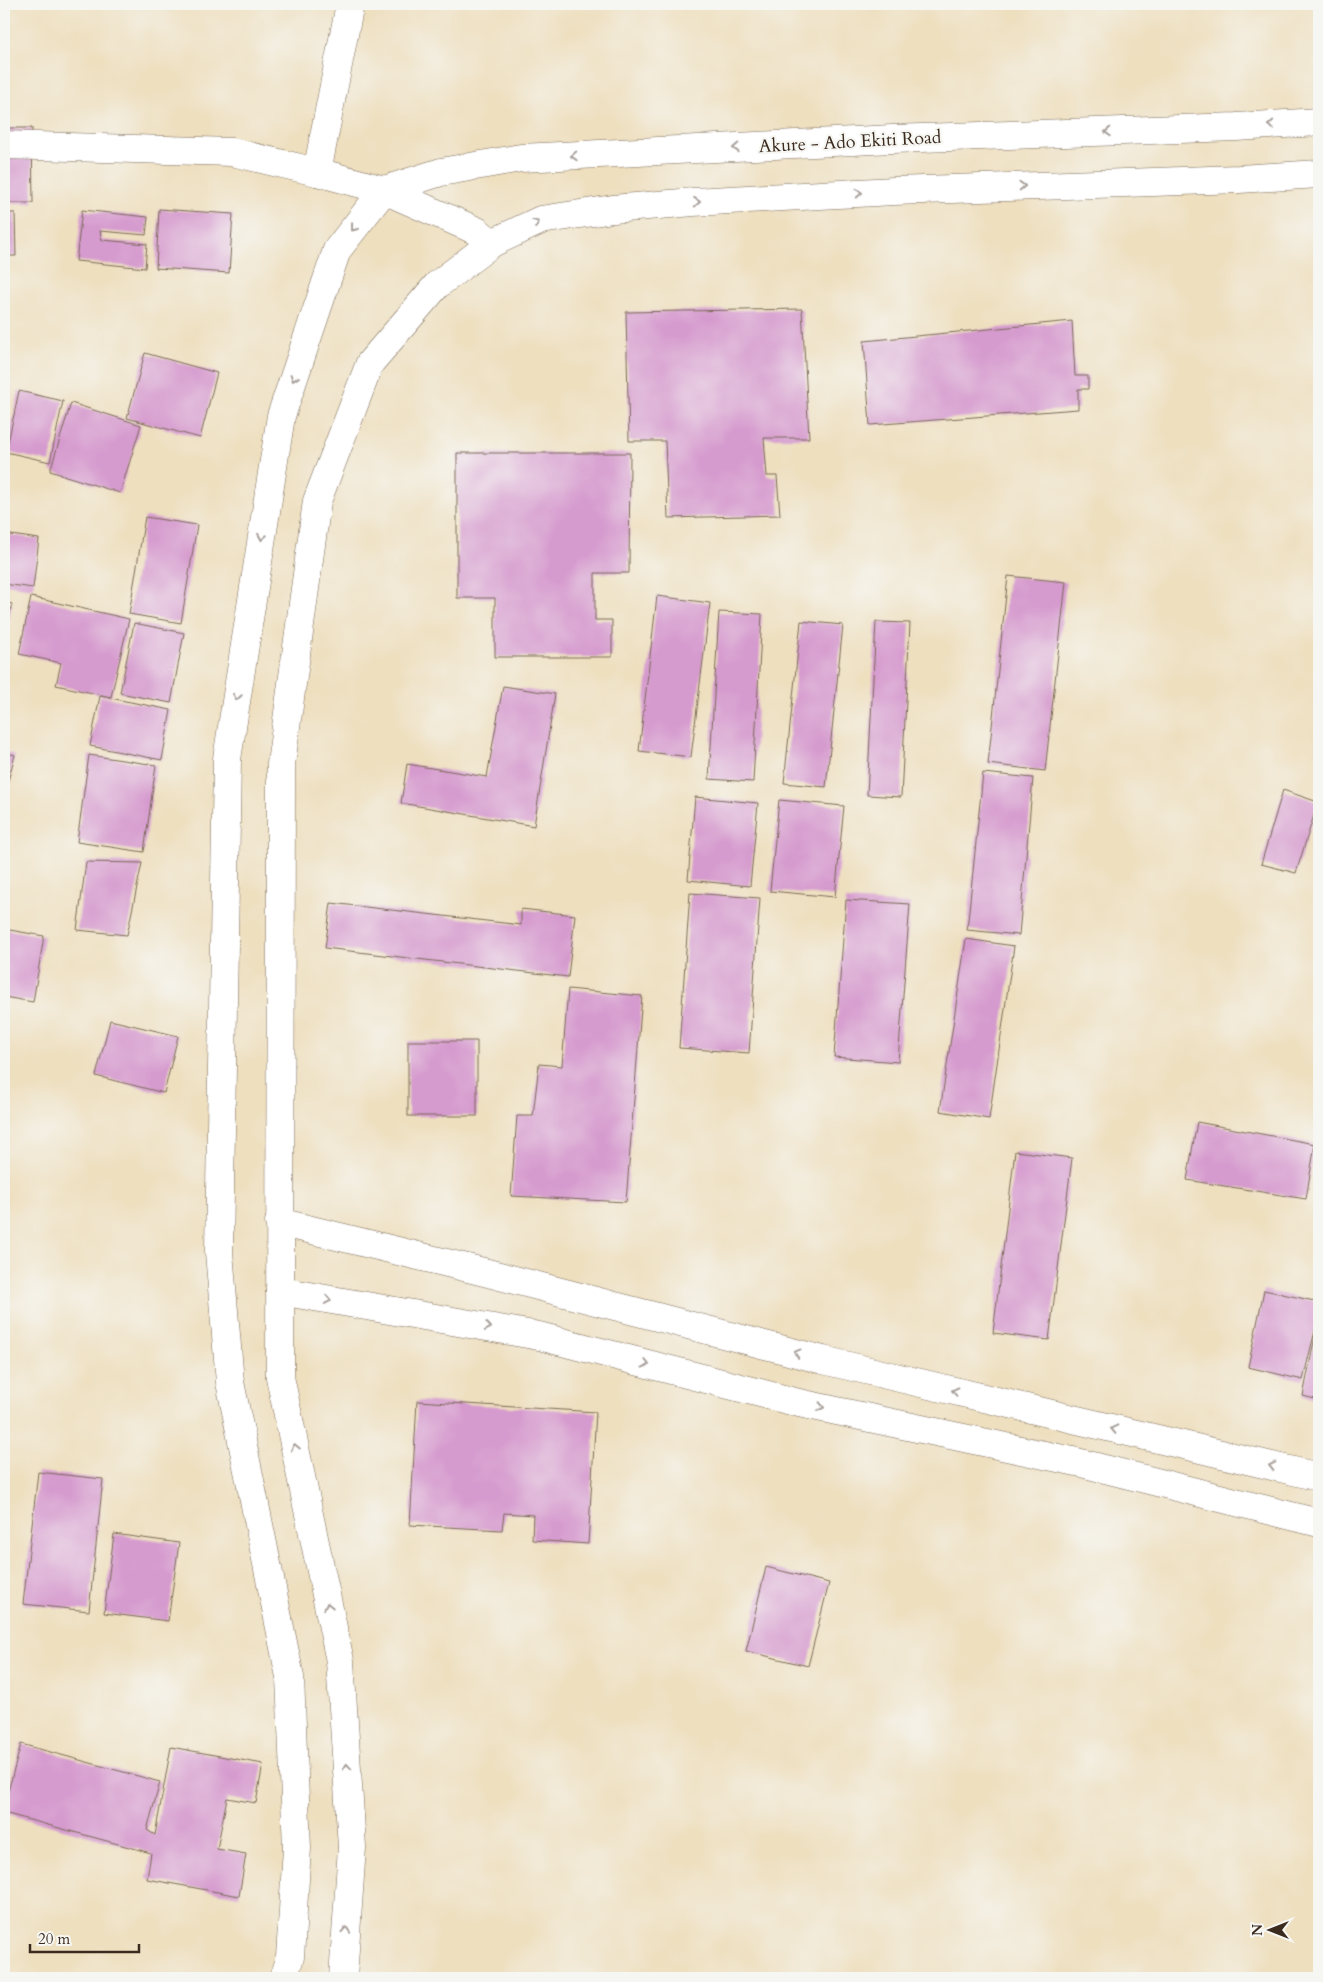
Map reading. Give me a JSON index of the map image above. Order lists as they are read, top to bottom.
{
  "streets": {
    "main road": ["Akure - Ado Ekiti Road"]
  },
  "scale_bar": "20 m",
  "north": "left"
}
